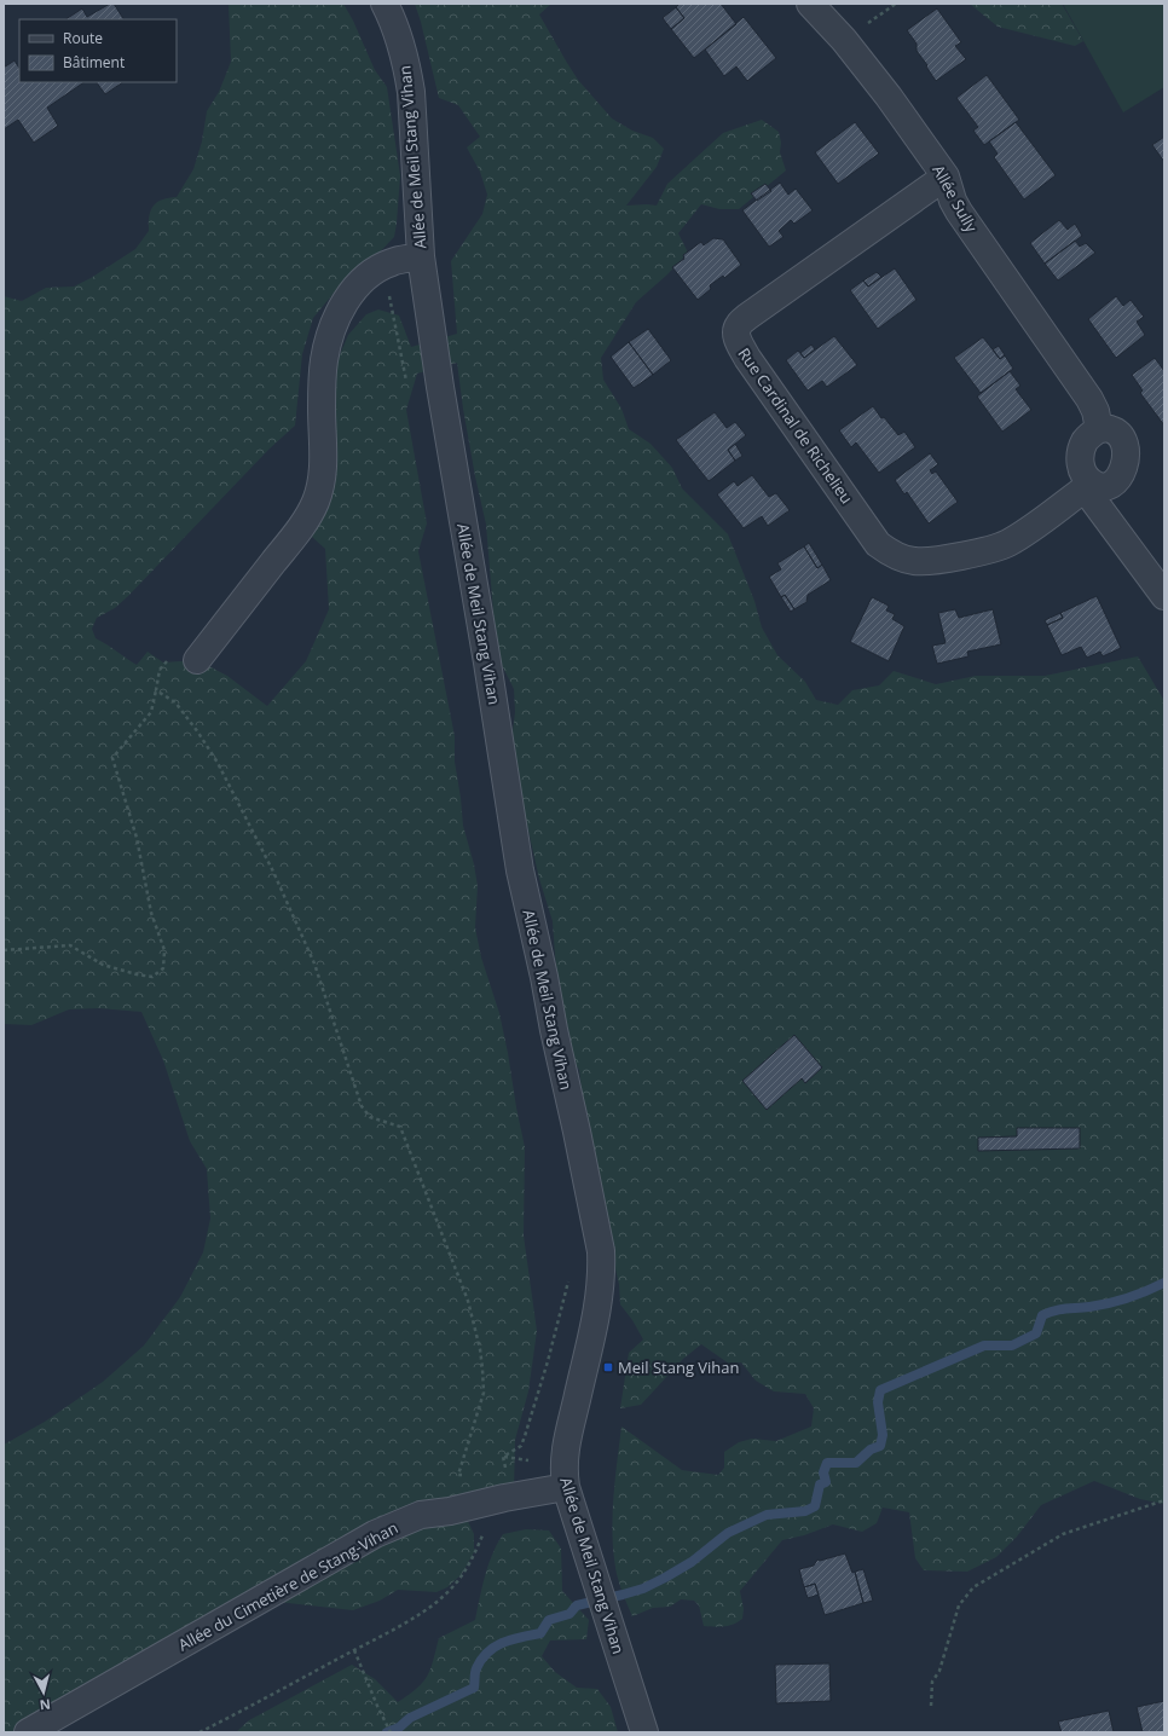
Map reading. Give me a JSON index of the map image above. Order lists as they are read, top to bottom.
{
  "streets": {
    "street": [
      "Allée de Meil Stang Vihan",
      "Allée Sully",
      "Rue Cardinal de Richelieu",
      "Allée du Cimetière de Stang-Vihan"
    ]
  },
  "crossings": [
    ["Allée de Meil Stang Vihan", "Allée du Cimetière de Stang-Vihan"],
    ["Allée Sully", "Rue Cardinal de Richelieu"]
  ],
  "places": {
    "transit": ["Meil Stang Vihan"]
  },
  "legend": ["Route", "Bâtiment"],
  "north": "bottom"
}
